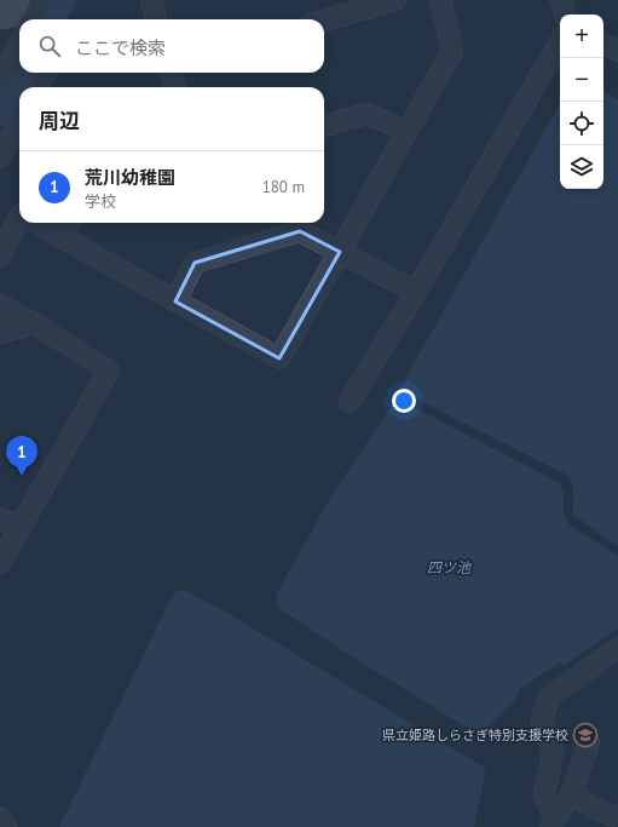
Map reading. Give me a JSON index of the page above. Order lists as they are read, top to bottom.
{
  "water": ["四ツ池"],
  "places": {
    "school or university": ["県立姫路しらさぎ特別支援学校"]
  },
  "page": {
    "map_buttons": ["+", "−"],
    "search": "ここで検索",
    "heading": "周辺",
    "list": [
      {
        "mark": "1",
        "name": "荒川幼稚園",
        "note": "学校",
        "value": "180 m"
      }
    ],
    "pins": "1"
  }
}
